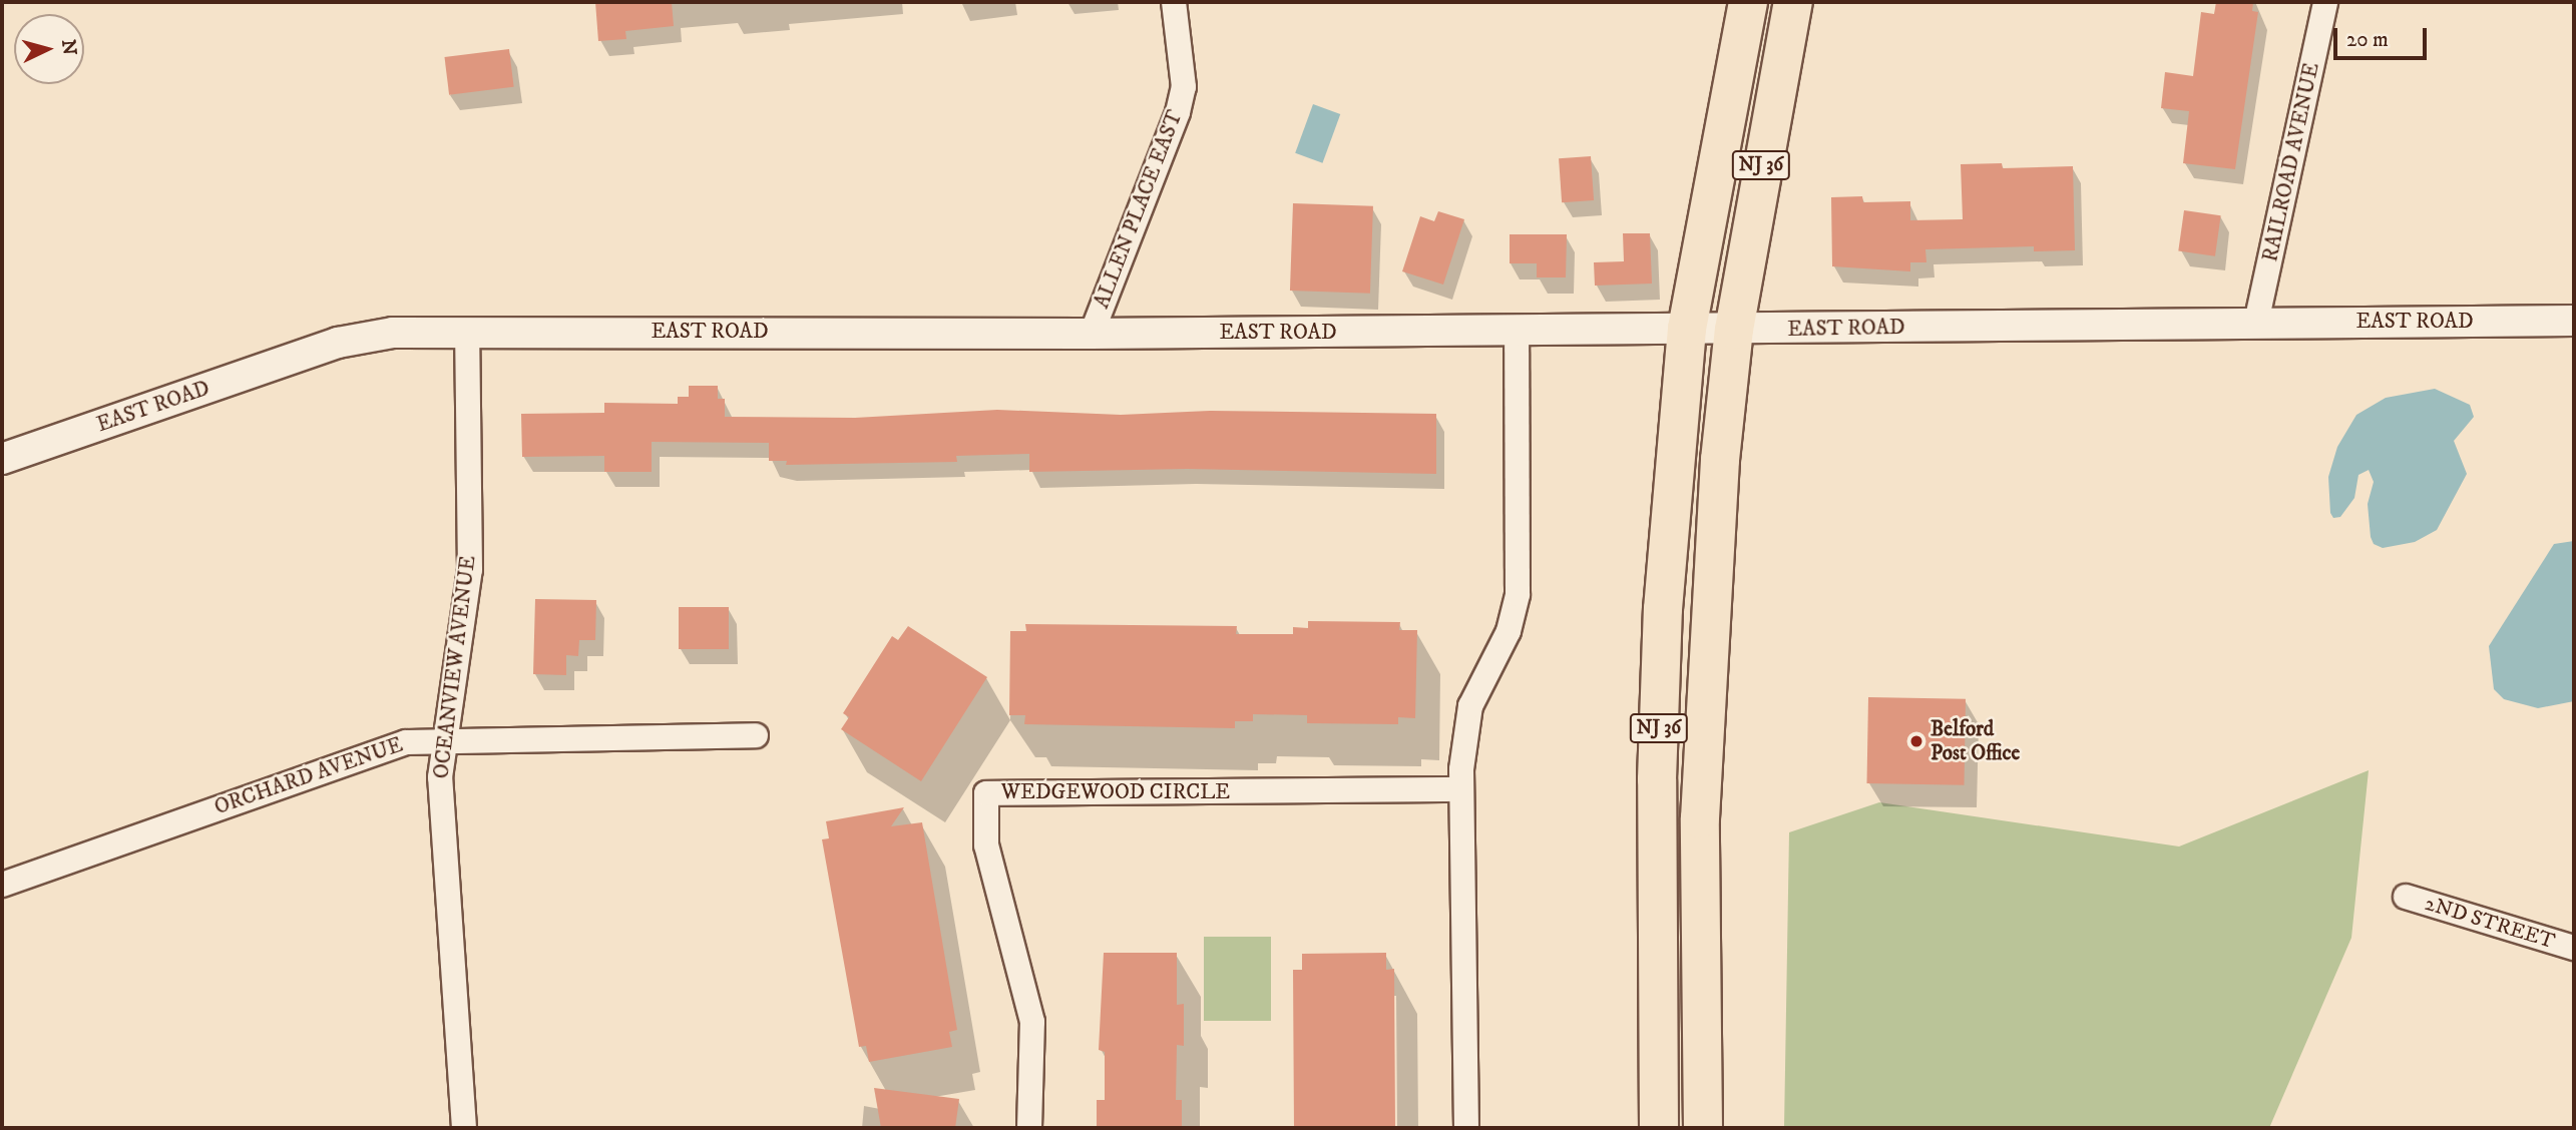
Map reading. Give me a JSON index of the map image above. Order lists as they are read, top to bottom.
{
  "streets": {
    "highway": ["NJ 36"],
    "street": [
      "RAILROAD AVENUE",
      "ALLEN PLACE EAST",
      "EAST ROAD",
      "OCEANVIEW AVENUE",
      "ORCHARD AVENUE",
      "WEDGEWOOD CIRCLE",
      "2ND STREET"
    ]
  },
  "crossings": [
    ["RAILROAD AVENUE", "EAST ROAD"],
    ["NJ 36", "EAST ROAD"],
    ["ALLEN PLACE EAST", "EAST ROAD"],
    ["EAST ROAD", "OCEANVIEW AVENUE"],
    ["OCEANVIEW AVENUE", "ORCHARD AVENUE"]
  ],
  "places": ["Belford Post Office"],
  "scale_bar": "20 m",
  "north": "right"
}
